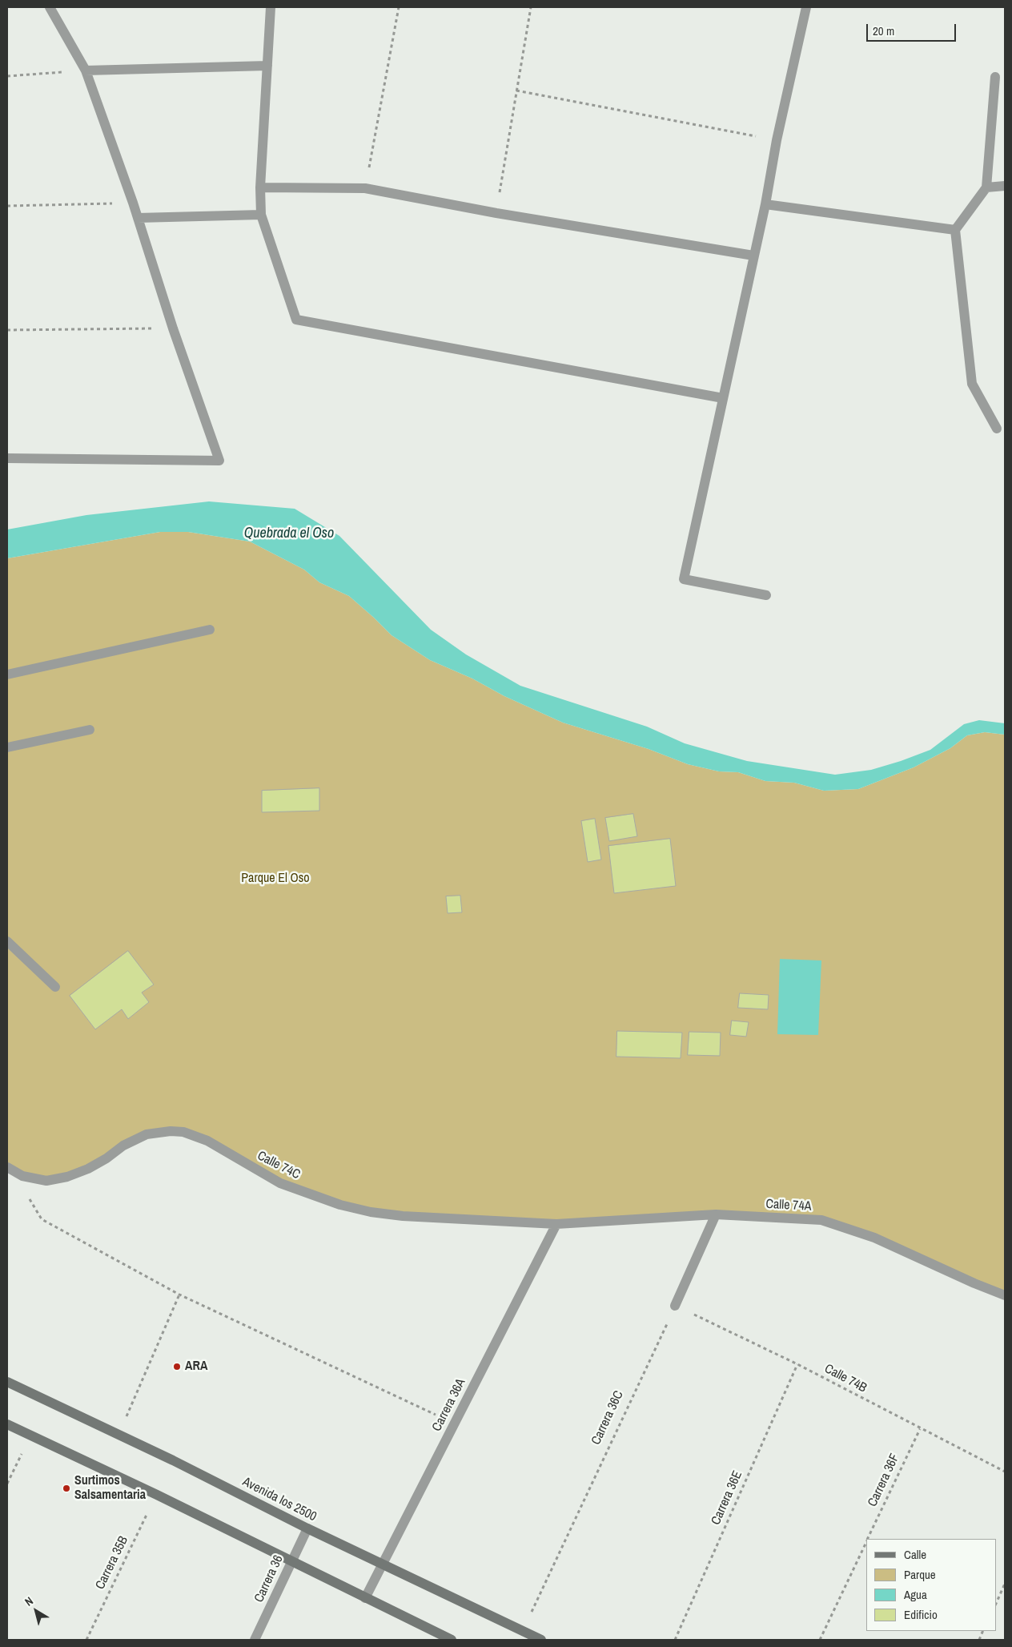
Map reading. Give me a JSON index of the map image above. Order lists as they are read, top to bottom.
{
  "streets": {
    "main road": ["Avenida los 2500"],
    "street": [
      "Calle 74C",
      "Calle 74A",
      "Carrera 36A",
      "Carrera 36"
    ],
    "path": [
      "Calle 74B",
      "Carrera 36C",
      "Carrera 36F",
      "Carrera 36E",
      "Carrera 35B"
    ]
  },
  "crossings": [
    ["Calle 74C", "Calle 74A"],
    ["Calle 74C", "Carrera 36A"],
    ["Calle 74A", "Carrera 36A"],
    ["Calle 74B", "Carrera 36C"],
    ["Calle 74B", "Carrera 36F"],
    ["Calle 74B", "Carrera 36E"],
    ["Carrera 36A", "Avenida los 2500"],
    ["Carrera 36C", "Avenida los 2500"],
    ["Avenida los 2500", "Carrera 36"]
  ],
  "water": ["Quebrada el Oso"],
  "parks": ["Parque El Oso"],
  "places": ["ARA", "Surtimos Salsamentaria"],
  "legend": [
    "Calle",
    "Parque",
    "Agua",
    "Edificio"
  ],
  "scale_bar": "20 m",
  "north": "top left"
}
